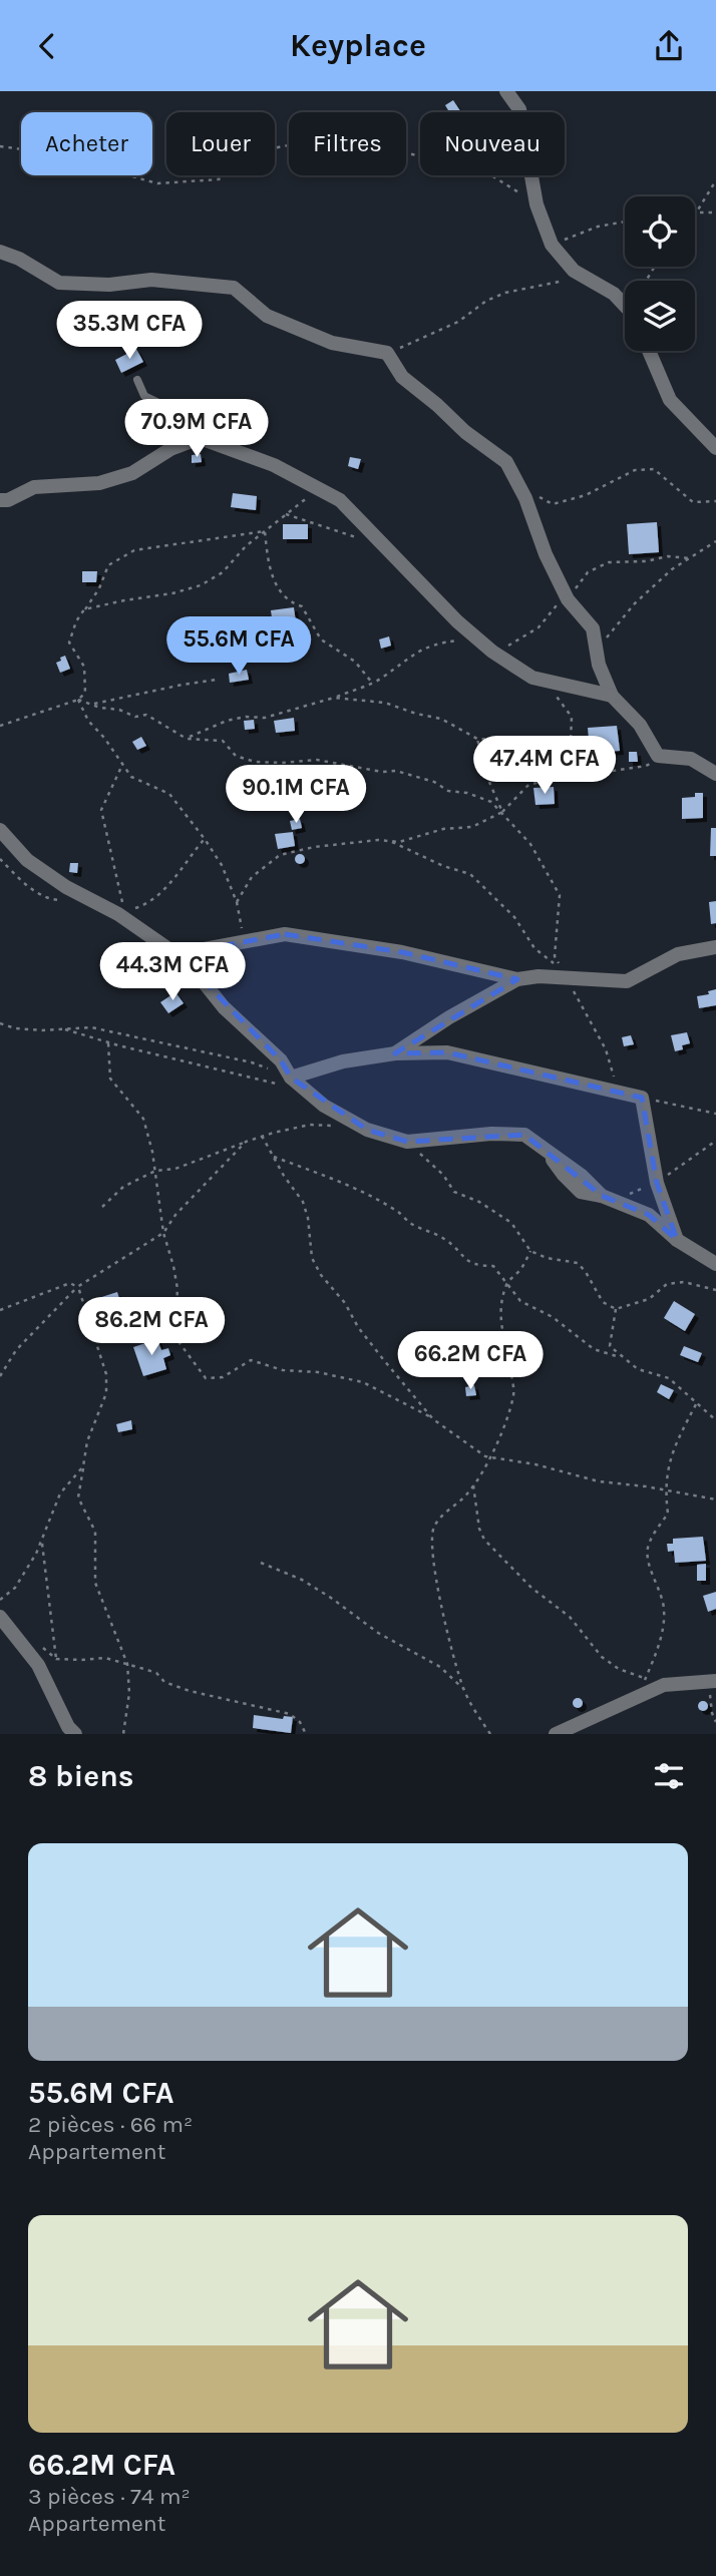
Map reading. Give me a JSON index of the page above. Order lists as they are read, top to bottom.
{
  "page": {
    "header": "Keyplace",
    "chip": [
      "Acheter",
      "Louer",
      "Filtres",
      "Nouveau"
    ],
    "price": [
      "35.3M CFA",
      "70.9M CFA",
      "55.6M CFA",
      "47.4M CFA",
      "90.1M CFA",
      "44.3M CFA",
      "86.2M CFA",
      "66.2M CFA"
    ],
    "heading": "8 biens",
    "list": [
      {
        "name": "55.6M CFA",
        "note": "2 pièces · 66 m² · Appartement"
      },
      {
        "name": "66.2M CFA",
        "note": "3 pièces · 74 m² · Appartement"
      }
    ]
  }
}
